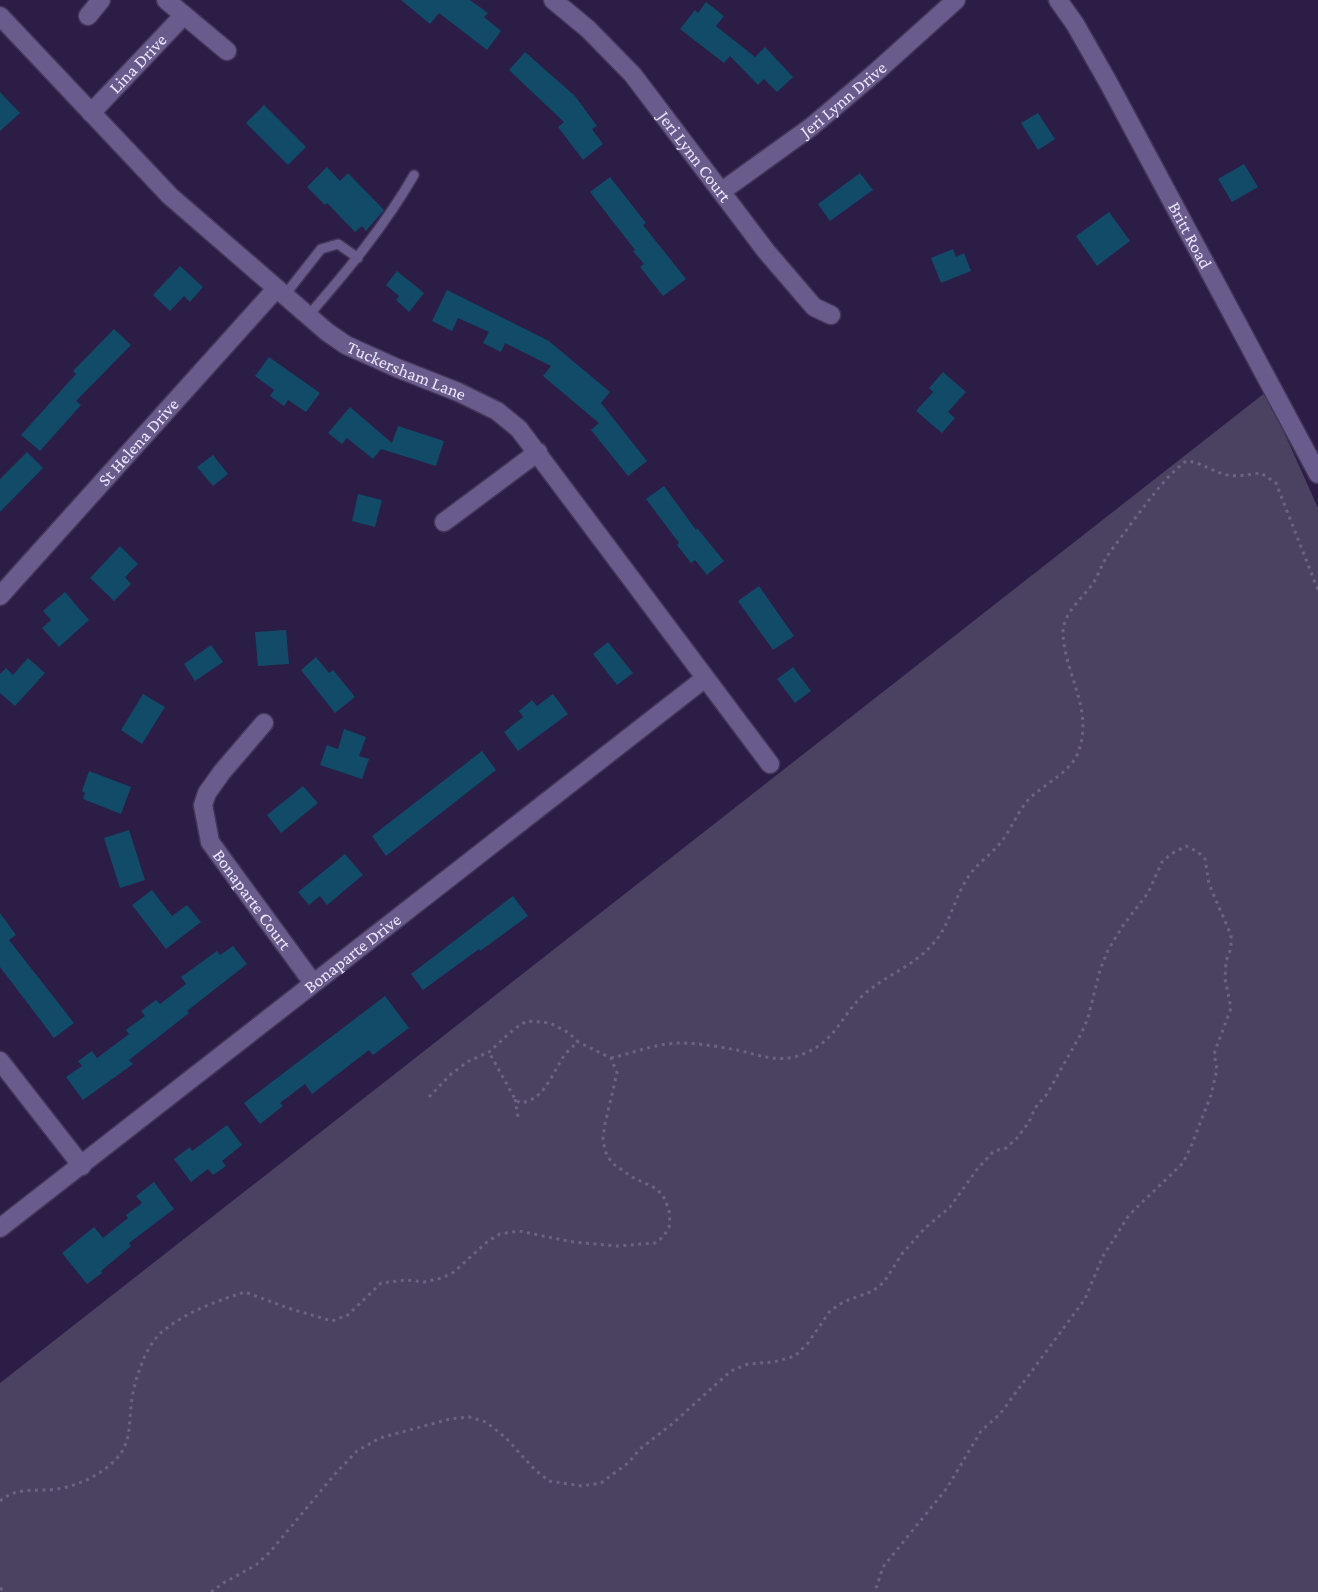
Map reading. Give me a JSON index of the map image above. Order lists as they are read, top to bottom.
{
  "streets": {
    "street": [
      "Lina Drive",
      "Jeri Lynn Drive",
      "Jeri Lynn Court",
      "Britt Road",
      "Tuckersham Lane",
      "St Helena Drive",
      "Bonaparte Court",
      "Bonaparte Drive"
    ]
  },
  "crossings": [
    ["Lina Drive", "Tuckersham Lane"],
    ["Jeri Lynn Drive", "Jeri Lynn Court"],
    ["Tuckersham Lane", "St Helena Drive"],
    ["Tuckersham Lane", "Bonaparte Drive"],
    ["Bonaparte Court", "Bonaparte Drive"]
  ]
}
